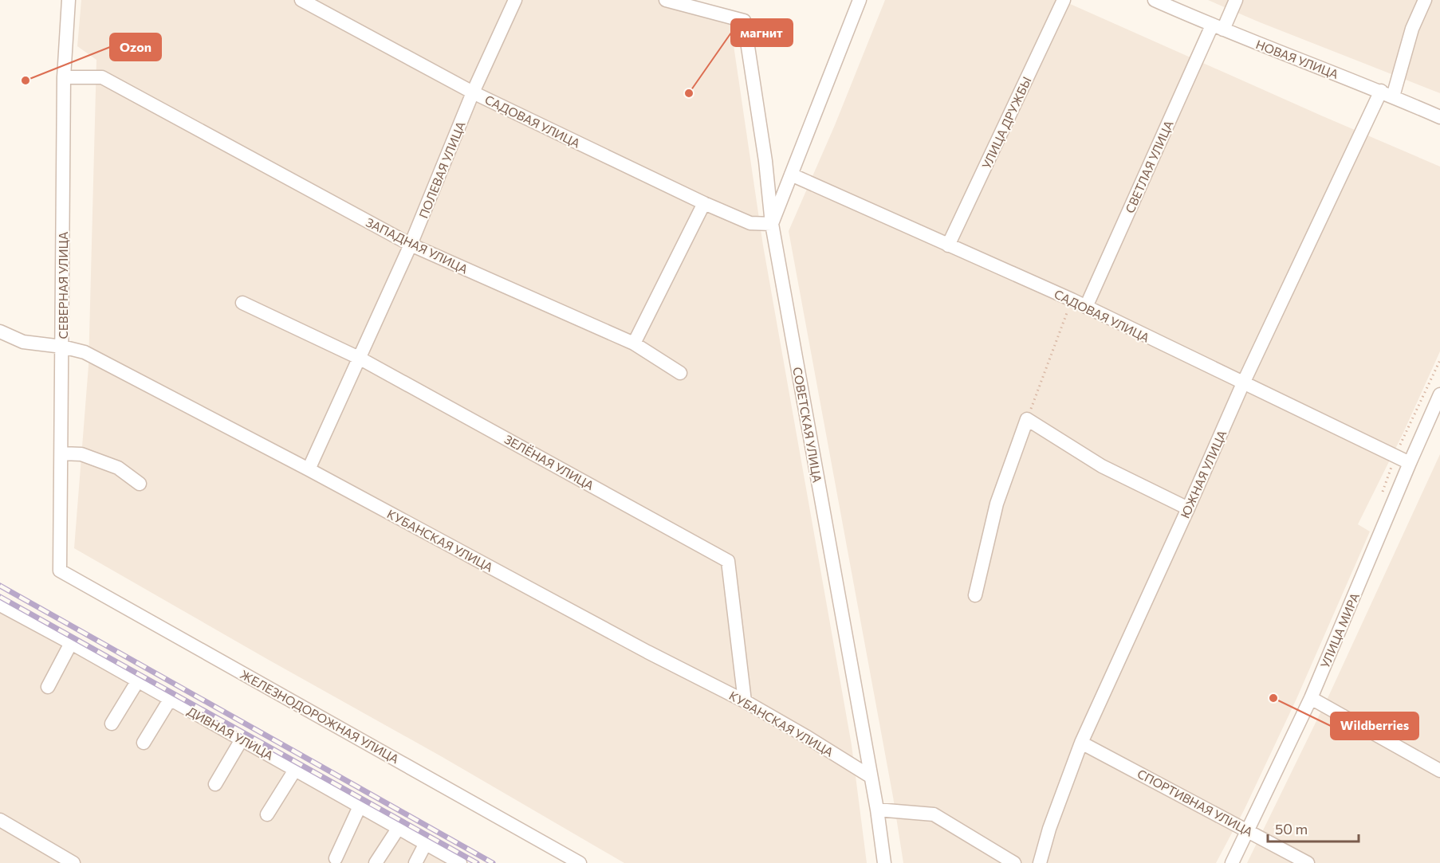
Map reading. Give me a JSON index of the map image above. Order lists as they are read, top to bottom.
{
  "streets": {
    "street": [
      "НОВАЯ УЛИЦА",
      "САДОВАЯ УЛИЦА",
      "УЛИЦА ДРУЖБЫ",
      "СВЕТЛАЯ УЛИЦА",
      "ПОЛЕВАЯ УЛИЦА",
      "ЗАПАДНАЯ УЛИЦА",
      "СЕВЕРНАЯ УЛИЦА",
      "СОВЕТСКАЯ УЛИЦА",
      "ЗЕЛЁНАЯ УЛИЦА",
      "ЮЖНАЯ УЛИЦА",
      "КУБАНСКАЯ УЛИЦА",
      "УЛИЦА МИРА",
      "ЖЕЛЕЗНОДОРОЖНАЯ УЛИЦА",
      "ДИВНАЯ УЛИЦА",
      "СПОРТИВНАЯ УЛИЦА"
    ]
  },
  "crossings": [
    ["НОВАЯ УЛИЦА", "СВЕТЛАЯ УЛИЦА"],
    ["НОВАЯ УЛИЦА", "ЮЖНАЯ УЛИЦА"],
    ["САДОВАЯ УЛИЦА", "УЛИЦА ДРУЖБЫ"],
    ["САДОВАЯ УЛИЦА", "СВЕТЛАЯ УЛИЦА"],
    ["САДОВАЯ УЛИЦА", "ПОЛЕВАЯ УЛИЦА"],
    ["САДОВАЯ УЛИЦА", "СОВЕТСКАЯ УЛИЦА"],
    ["САДОВАЯ УЛИЦА", "ЮЖНАЯ УЛИЦА"],
    ["САДОВАЯ УЛИЦА", "УЛИЦА МИРА"],
    ["ПОЛЕВАЯ УЛИЦА", "ЗАПАДНАЯ УЛИЦА"],
    ["ПОЛЕВАЯ УЛИЦА", "ЗЕЛЁНАЯ УЛИЦА"],
    ["ПОЛЕВАЯ УЛИЦА", "КУБАНСКАЯ УЛИЦА"],
    ["ЗАПАДНАЯ УЛИЦА", "СЕВЕРНАЯ УЛИЦА"],
    ["СЕВЕРНАЯ УЛИЦА", "КУБАНСКАЯ УЛИЦА"],
    ["СЕВЕРНАЯ УЛИЦА", "ЖЕЛЕЗНОДОРОЖНАЯ УЛИЦА"],
    ["СОВЕТСКАЯ УЛИЦА", "КУБАНСКАЯ УЛИЦА"],
    ["ЗЕЛЁНАЯ УЛИЦА", "КУБАНСКАЯ УЛИЦА"],
    ["ЮЖНАЯ УЛИЦА", "СПОРТИВНАЯ УЛИЦА"],
    ["УЛИЦА МИРА", "СПОРТИВНАЯ УЛИЦА"]
  ],
  "places": ["Ozon", "магнит", "Wildberries"],
  "scale_bar": "50 m"
}
